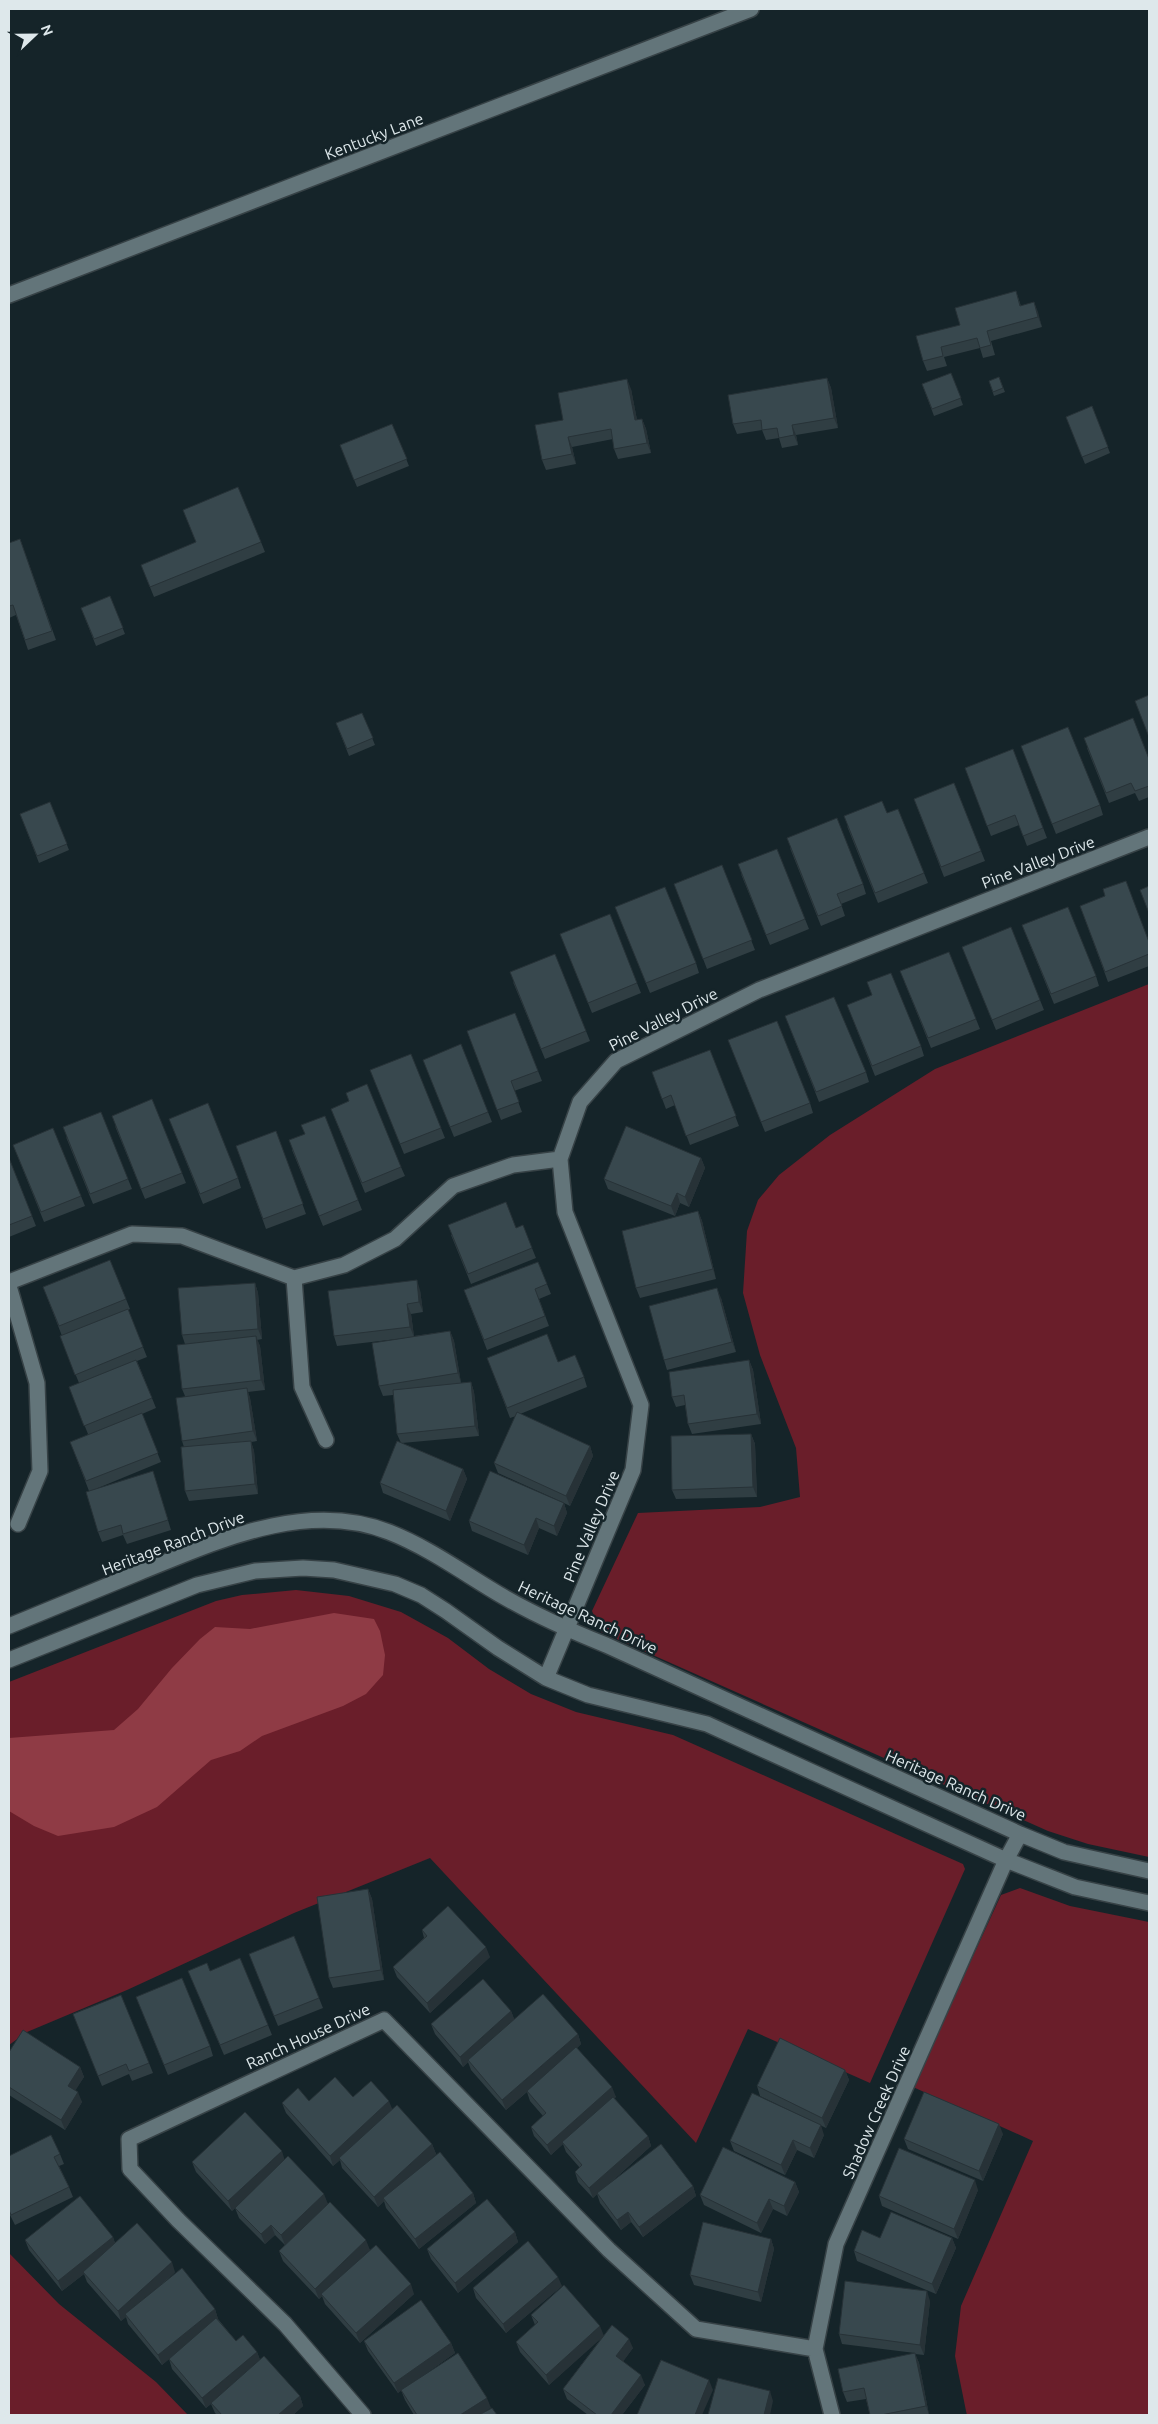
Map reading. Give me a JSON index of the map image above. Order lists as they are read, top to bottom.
{
  "streets": {
    "street": [
      "Kentucky Lane",
      "Pine Valley Drive",
      "Heritage Ranch Drive",
      "Ranch House Drive",
      "Shadow Creek Drive"
    ]
  },
  "crossings": [
    ["Pine Valley Drive", "Heritage Ranch Drive"],
    ["Heritage Ranch Drive", "Shadow Creek Drive"],
    ["Ranch House Drive", "Shadow Creek Drive"]
  ],
  "north": "right"
}
